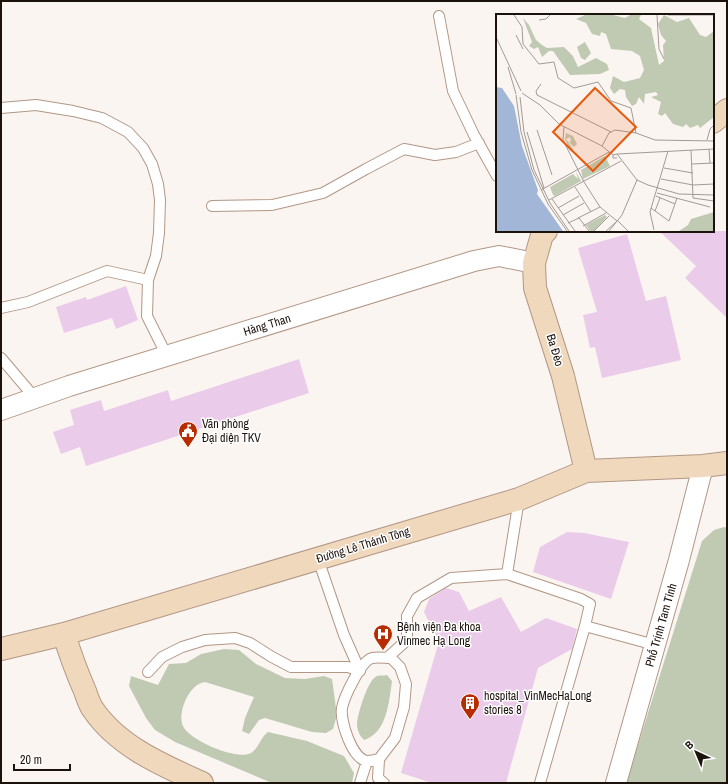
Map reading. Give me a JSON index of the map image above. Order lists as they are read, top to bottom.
{
  "streets": {
    "street": [
      "Hàng Than",
      "Ba Đèo",
      "Đường Lê Thánh Tông",
      "Phố Trịnh Tam Tỉnh"
    ]
  },
  "crossings": [
    ["Hàng Than", "Ba Đèo"],
    ["Ba Đèo", "Đường Lê Thánh Tông"],
    ["Đường Lê Thánh Tông", "Phố Trịnh Tam Tỉnh"]
  ],
  "places": {
    "public building": ["Văn phòng Đại diện TKV"],
    "hospital": ["Bệnh viện Đa khoa Vinmec Hạ Long"],
    "building": ["hospital_VinMecHaLong stories 8"]
  },
  "scale_bar": "20 m",
  "north": "top left"
}
